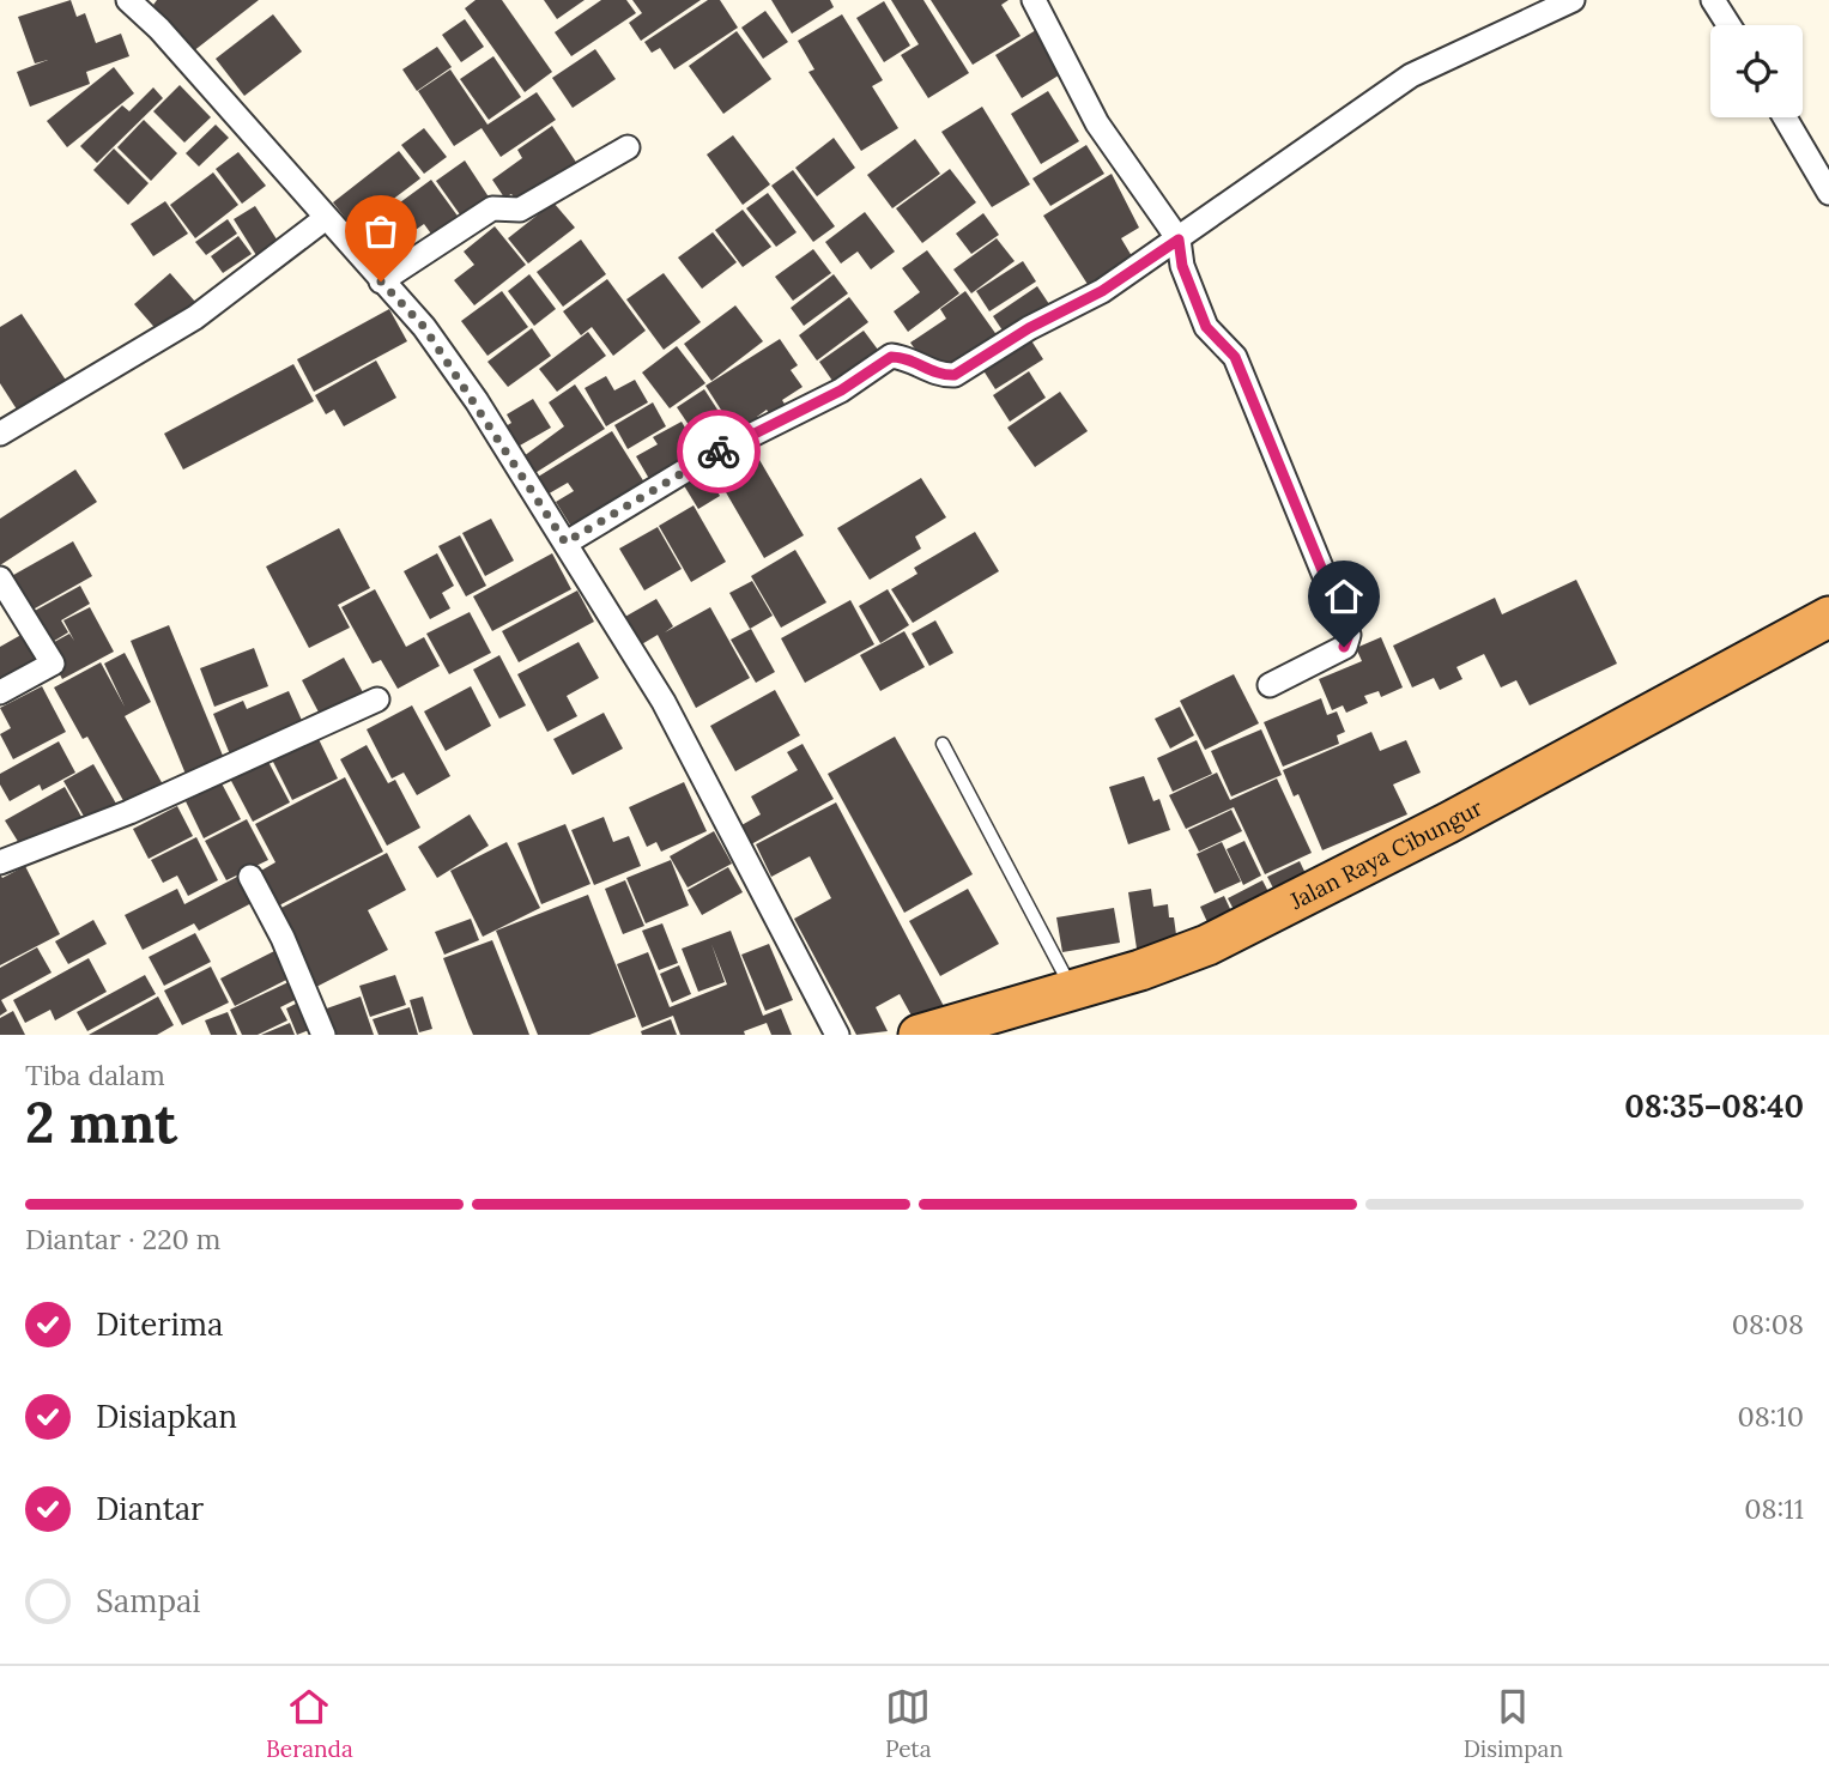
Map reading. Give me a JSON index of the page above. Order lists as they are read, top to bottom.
{
  "streets": {
    "highway": ["Jalan Raya Cibungur"]
  },
  "page": {
    "heading": ["2 mnt", "Tiba dalam", "08:35–08:40"],
    "bar": "Diantar · 220 m",
    "list": [
      ["Diterima", "08:08"],
      ["Disiapkan", "08:10"],
      ["Diantar", "08:11"],
      "Sampai"
    ],
    "tabs": ["Beranda", "Peta", "Disimpan"]
  }
}
